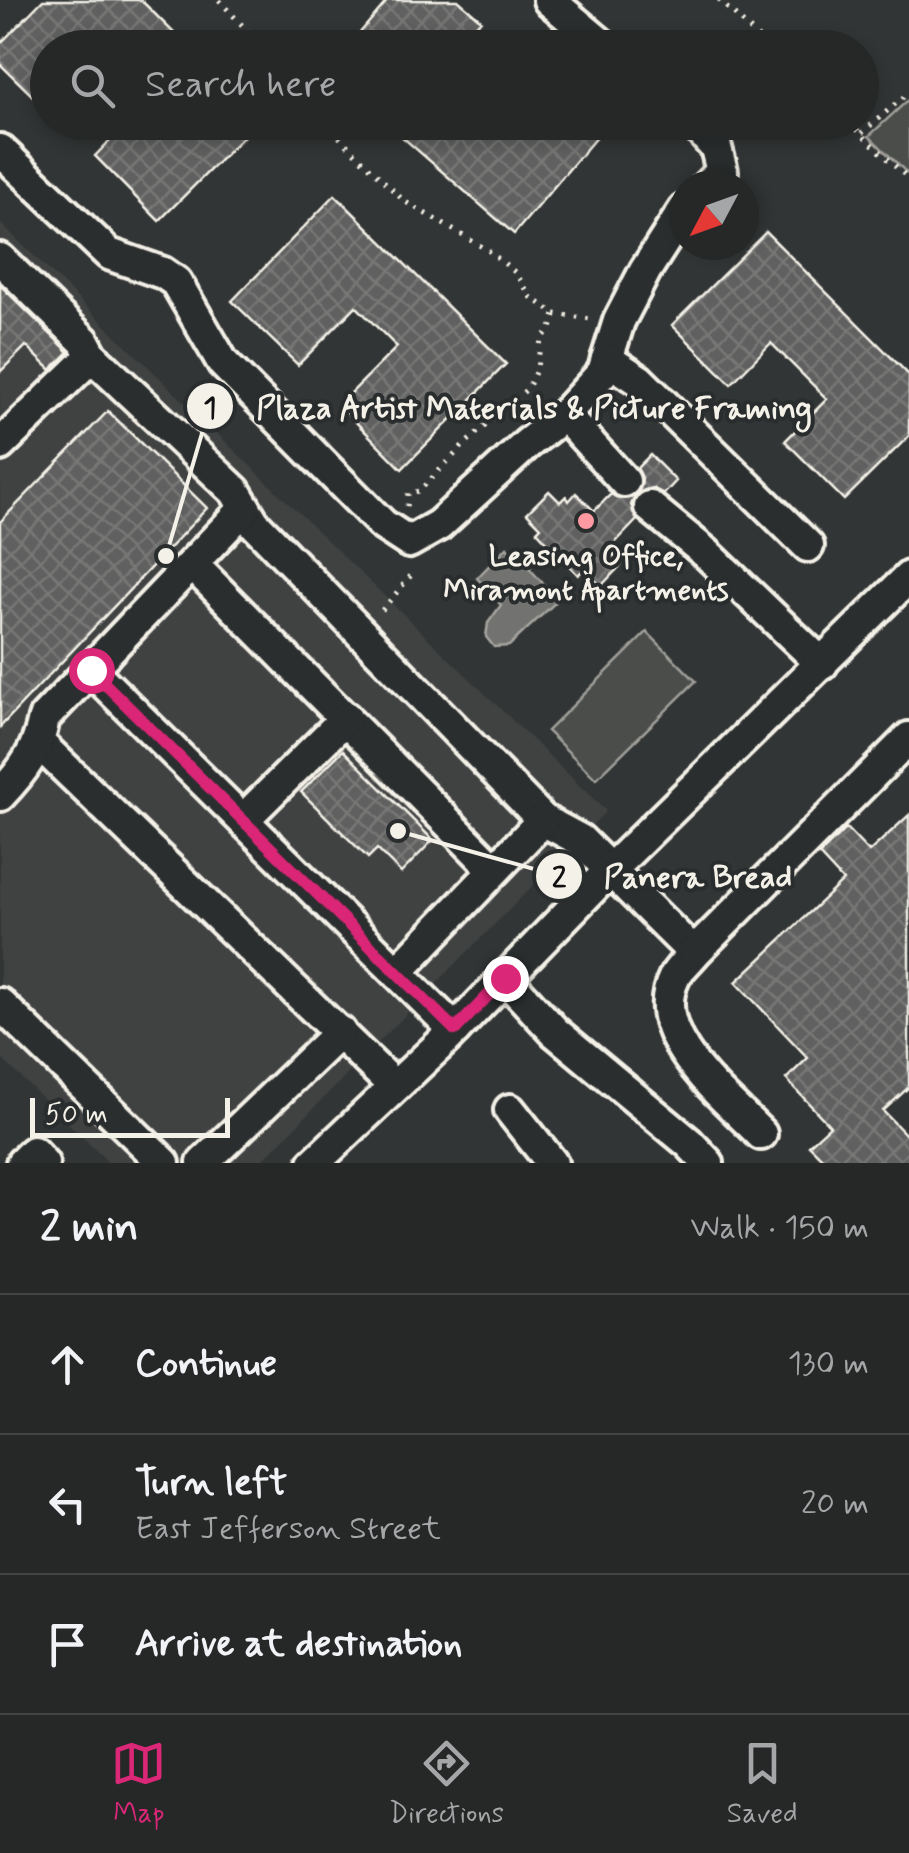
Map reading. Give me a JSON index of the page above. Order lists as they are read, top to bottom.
{
  "places": ["Leasing Office, Miramont Apartments", "Plaza Artist Materials & Picture Framing", "Panera Bread"],
  "scale_bar": "50 m",
  "north": "bottom left",
  "page": {
    "search": "Search here",
    "scale": "50 m",
    "heading": ["2 min", "Walk · 150 m"],
    "list": [
      ["Continue", "130 m"],
      ["Turn left", "East Jefferson Street", "20 m"],
      "Arrive at destination"
    ],
    "nav": ["Map", "Directions", "Saved"]
  }
}
